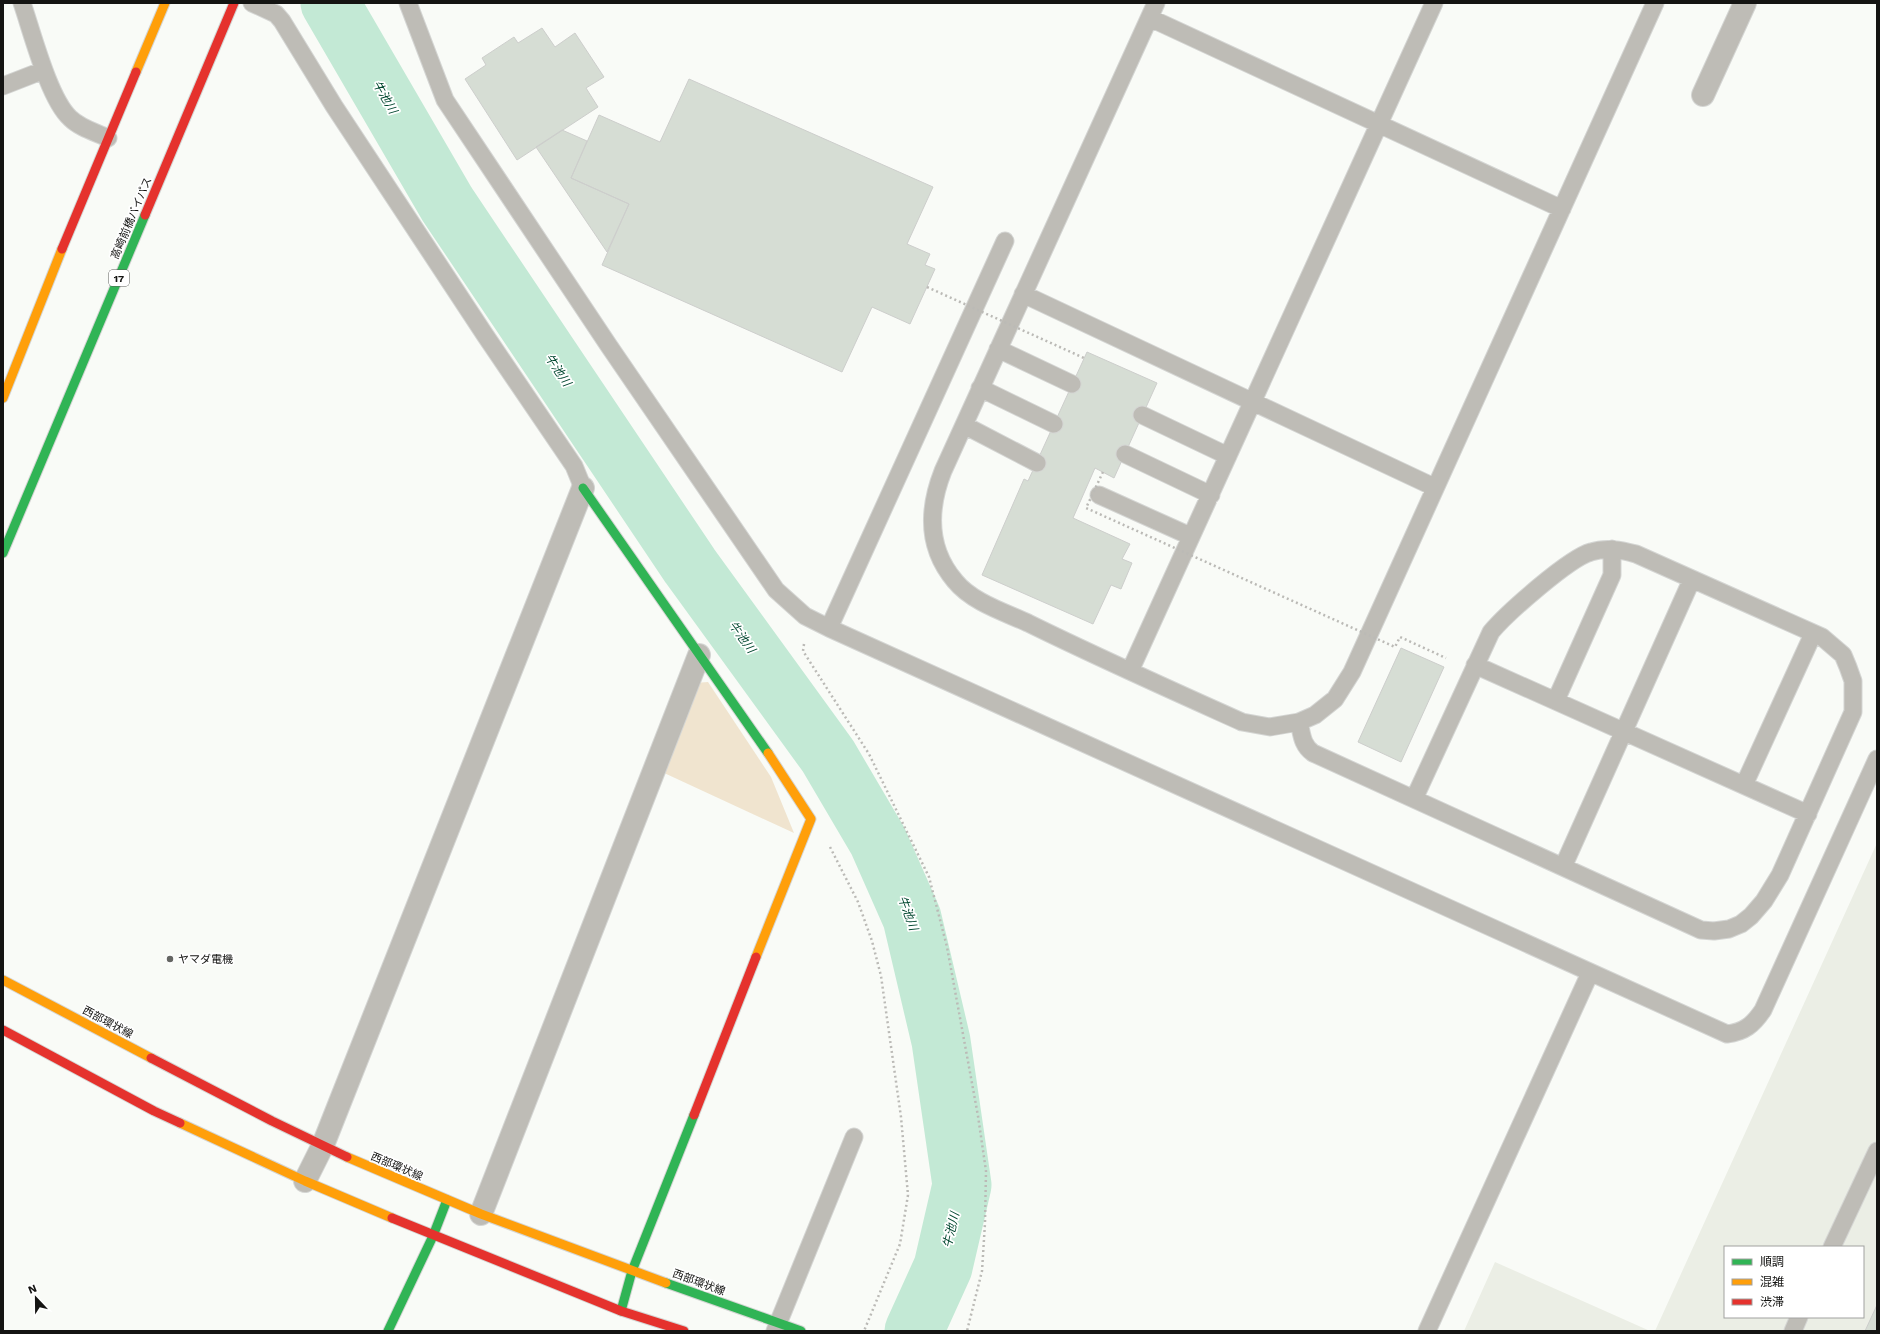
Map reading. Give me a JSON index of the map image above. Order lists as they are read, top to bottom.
{
  "streets": {
    "main road": ["高崎前橋バイパス", "17", "西部環状線"]
  },
  "water": ["牛池川"],
  "places": ["ヤマダ電機"],
  "legend": ["順調", "混雑", "渋滞"],
  "north": "top"
}
